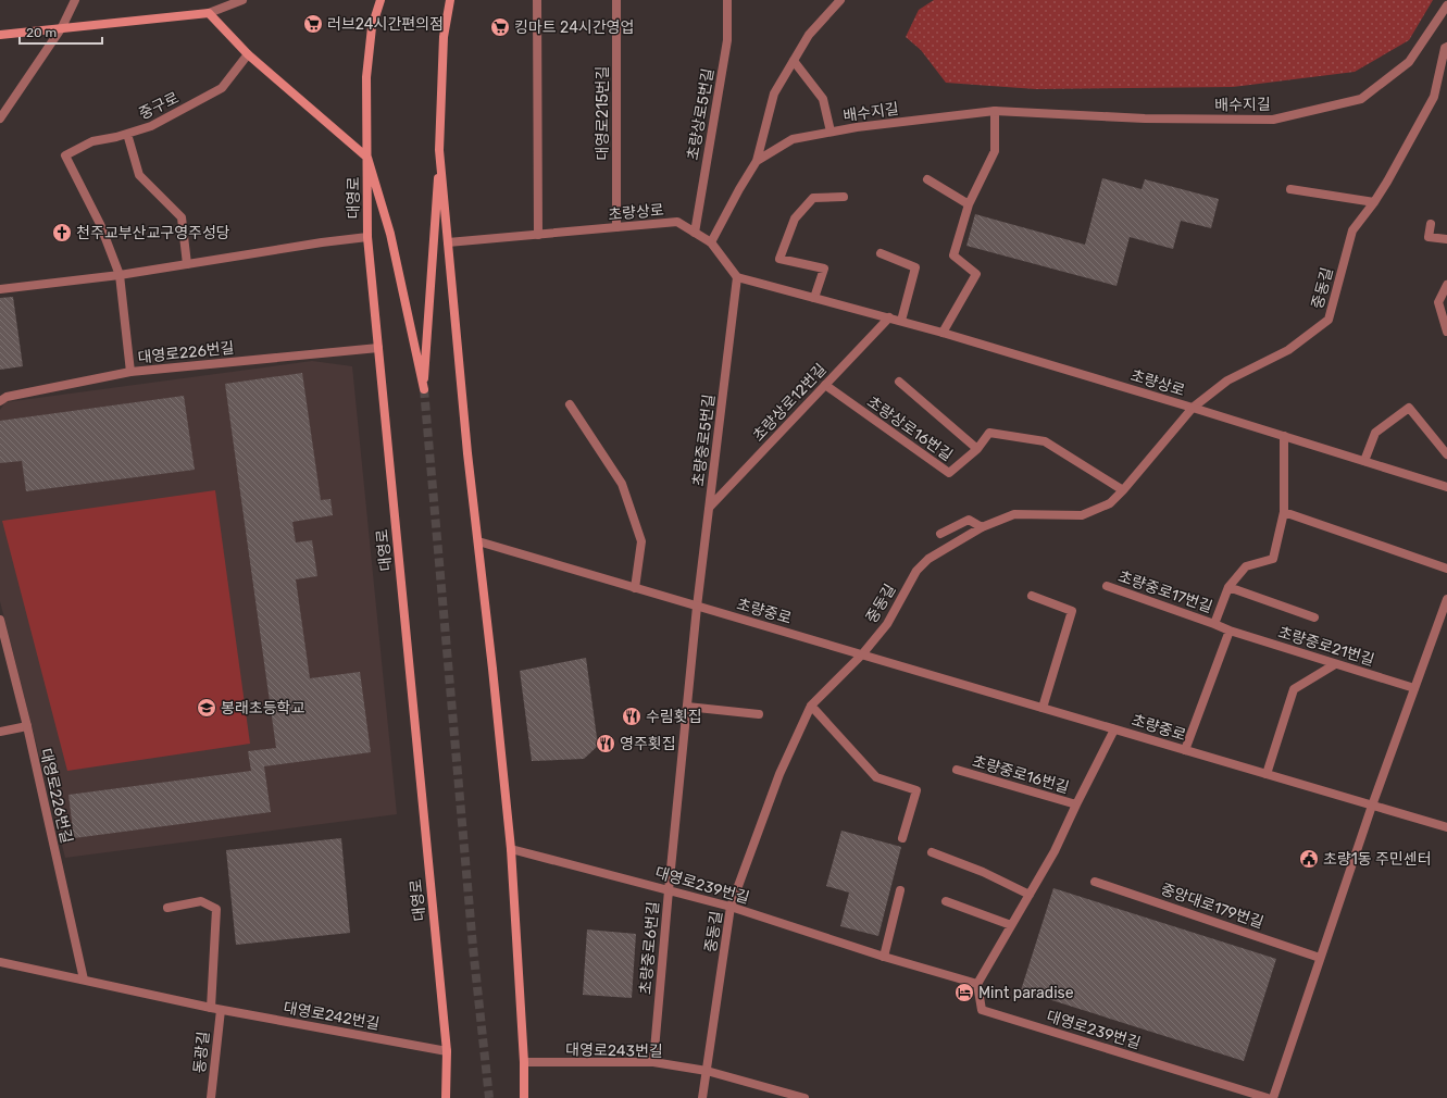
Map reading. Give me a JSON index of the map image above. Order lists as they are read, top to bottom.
{
  "streets": {
    "main road": ["대영로"],
    "street": [
      "배수지길",
      "중구로",
      "대영로215번길",
      "초량상로5번길",
      "초량상로",
      "중동길",
      "대영로226번길",
      "초량상로12번길",
      "초량상로16번길",
      "초량중로5번길",
      "초량중로17번길",
      "초량중로",
      "초량중로21번길",
      "초량중로16번길",
      "대영로239번길",
      "중앙대로179번길",
      "초량중로6번길",
      "대영로242번길",
      "대영로243번길",
      "동광길"
    ]
  },
  "crossings": [
    ["대영로215번길", "초량상로"],
    ["초량상로5번길", "초량상로"],
    ["대영로", "대영로226번길"],
    ["대영로", "대영로242번길"],
    ["초량상로", "중동길"],
    ["초량상로", "초량상로12번길"],
    ["초량상로", "초량중로5번길"],
    ["초량상로", "초량중로17번길"],
    ["중동길", "초량상로16번길"],
    ["중동길", "초량중로"],
    ["중동길", "대영로239번길"],
    ["중동길", "대영로243번길"],
    ["대영로226번길", "대영로242번길"],
    ["초량상로12번길", "초량상로16번길"],
    ["초량상로12번길", "초량중로5번길"],
    ["초량중로5번길", "초량중로"],
    ["초량중로5번길", "초량중로6번길"],
    ["초량중로17번길", "초량중로21번길"],
    ["초량중로", "초량중로16번길"],
    ["초량중로", "초량중로6번길"],
    ["초량중로16번길", "대영로239번길"],
    ["대영로239번길", "초량중로6번길"],
    ["초량중로6번길", "대영로243번길"],
    ["대영로242번길", "동광길"]
  ],
  "places": {
    "supermarket": ["러브24시간편의점", "킹마트 24시간영업"],
    "church": ["천주교부산교구영주성당"],
    "school or university": ["봉래초등학교"],
    "restaurant": ["수림횟집", "영주횟집"],
    "public building": ["초량1동 주민센터"],
    "hotel": ["Mint paradise"]
  },
  "scale_bar": "20 m"
}
